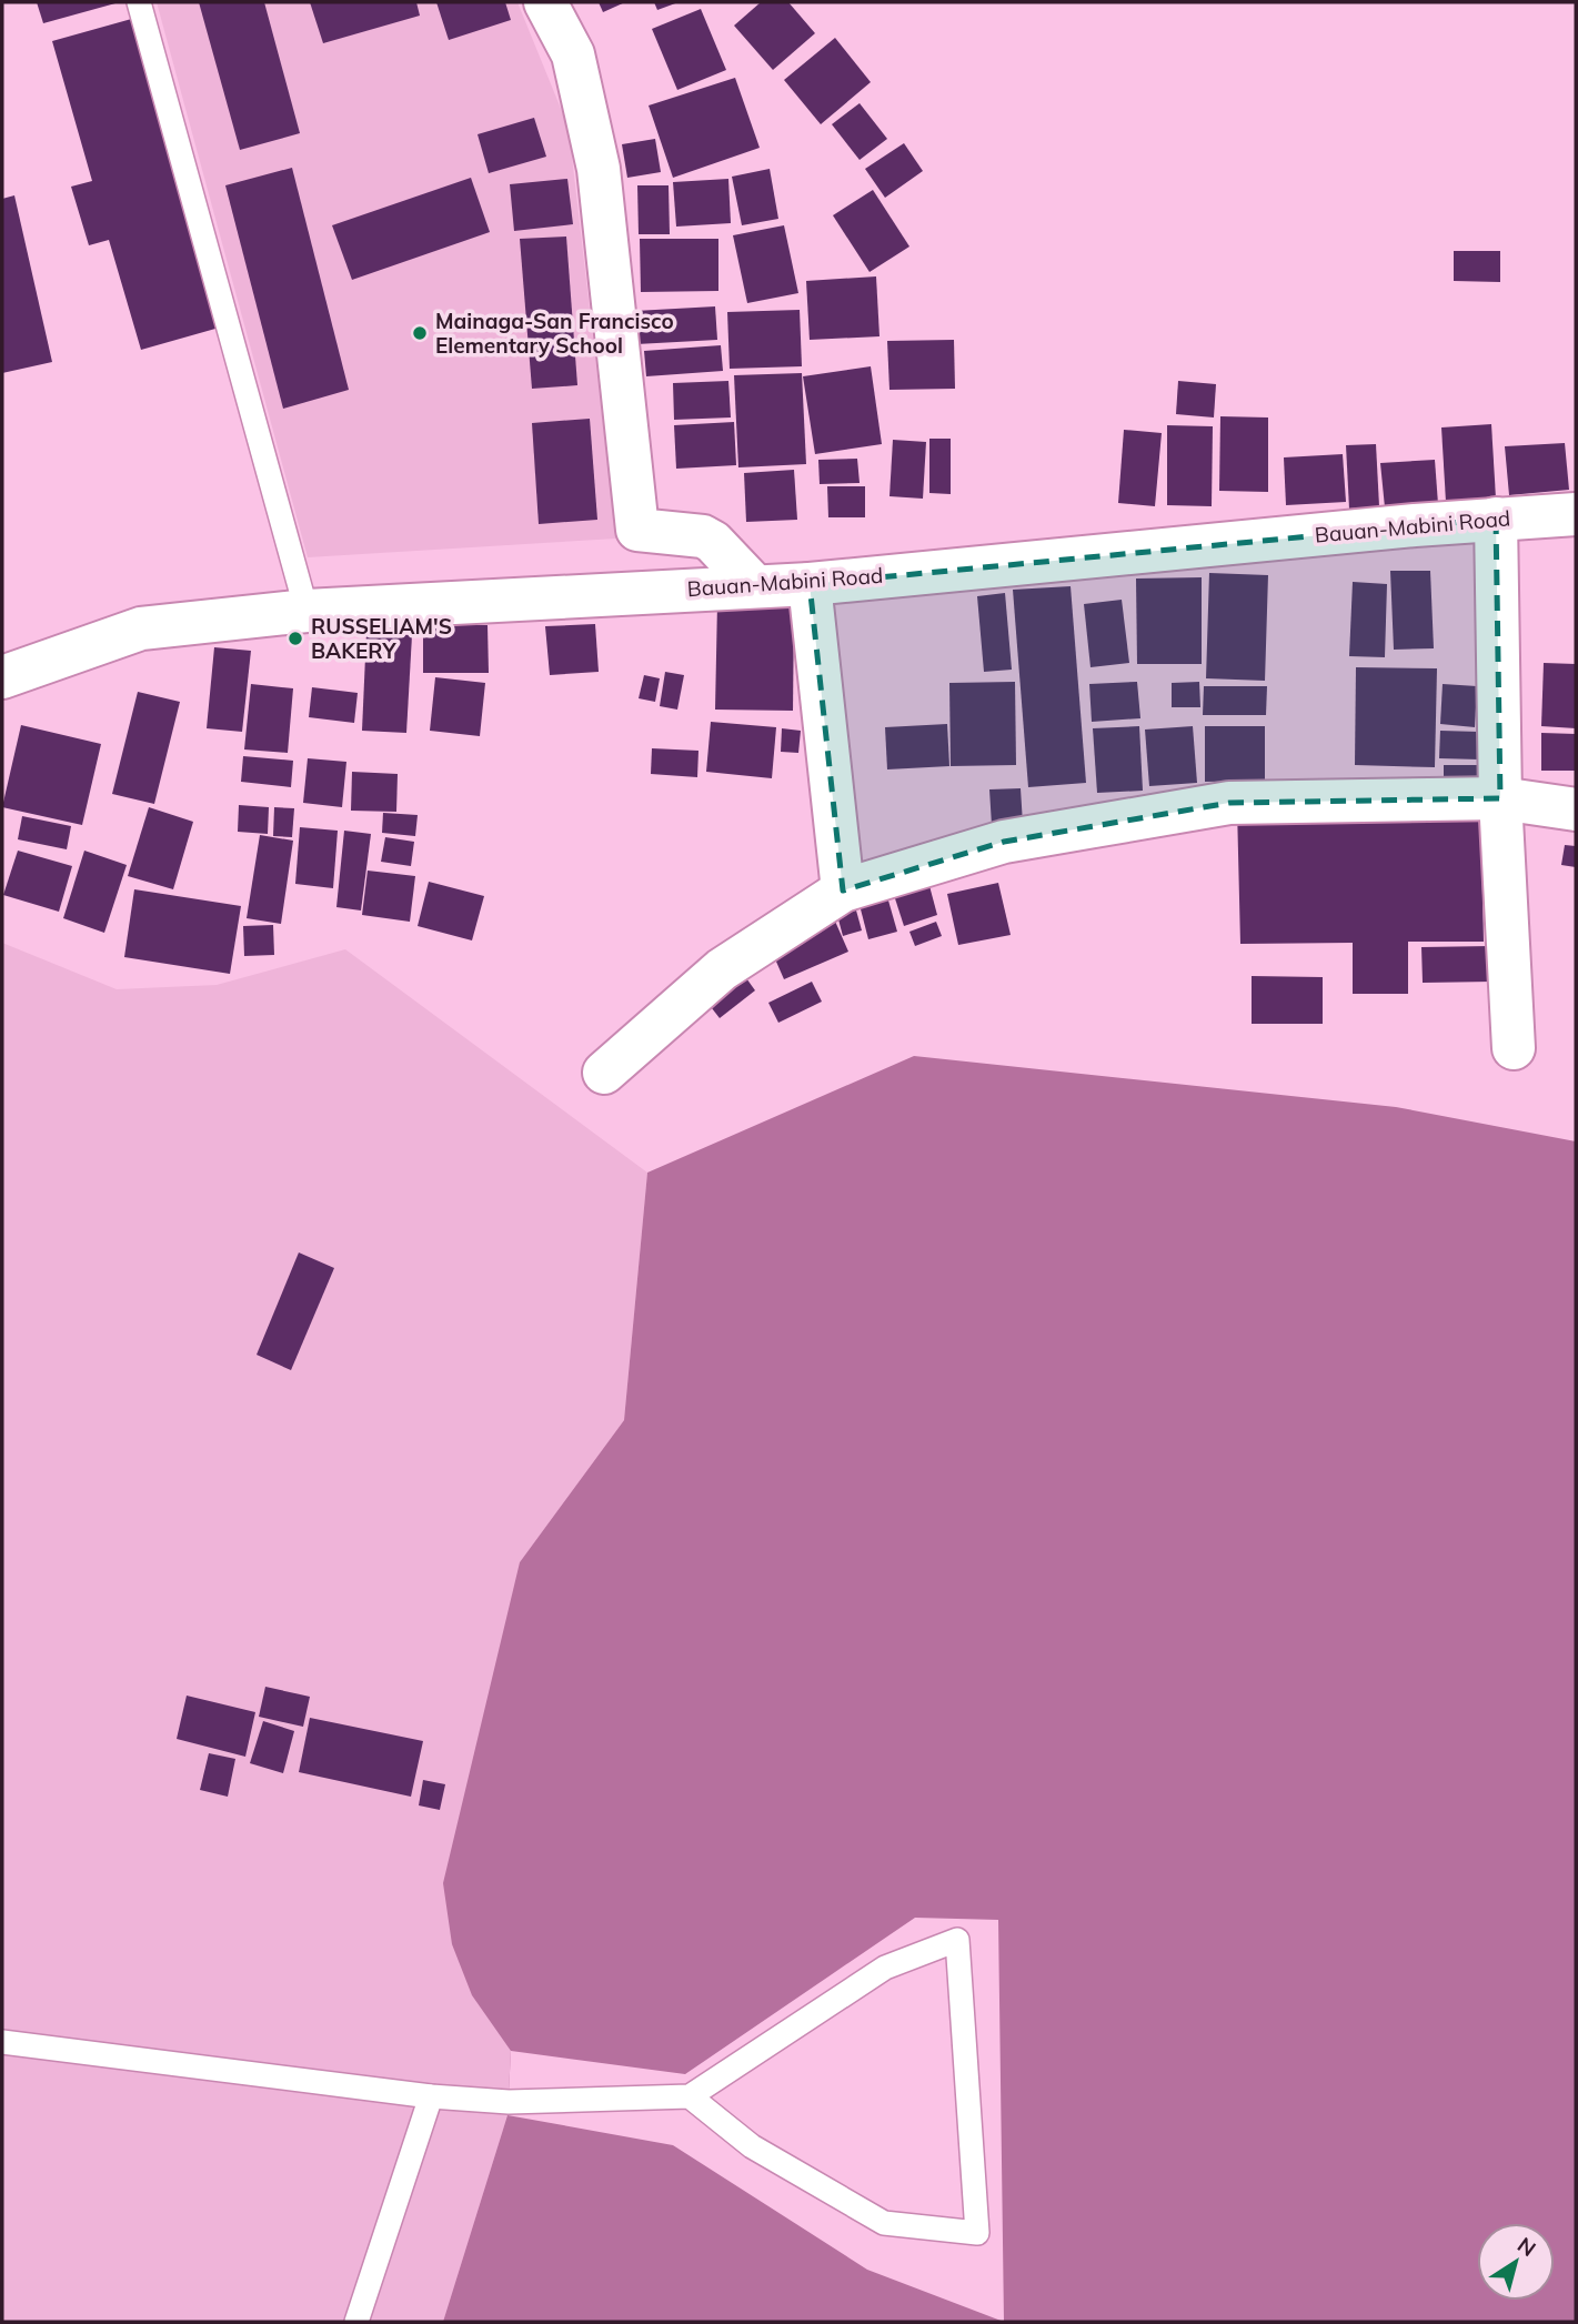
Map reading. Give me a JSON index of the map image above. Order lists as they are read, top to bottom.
{
  "streets": {
    "street": ["Bauan-Mabini Road"]
  },
  "places": ["Mainaga-San Francisco Elementary School", "RUSSELIAM'S BAKERY"],
  "north": "top right"
}
